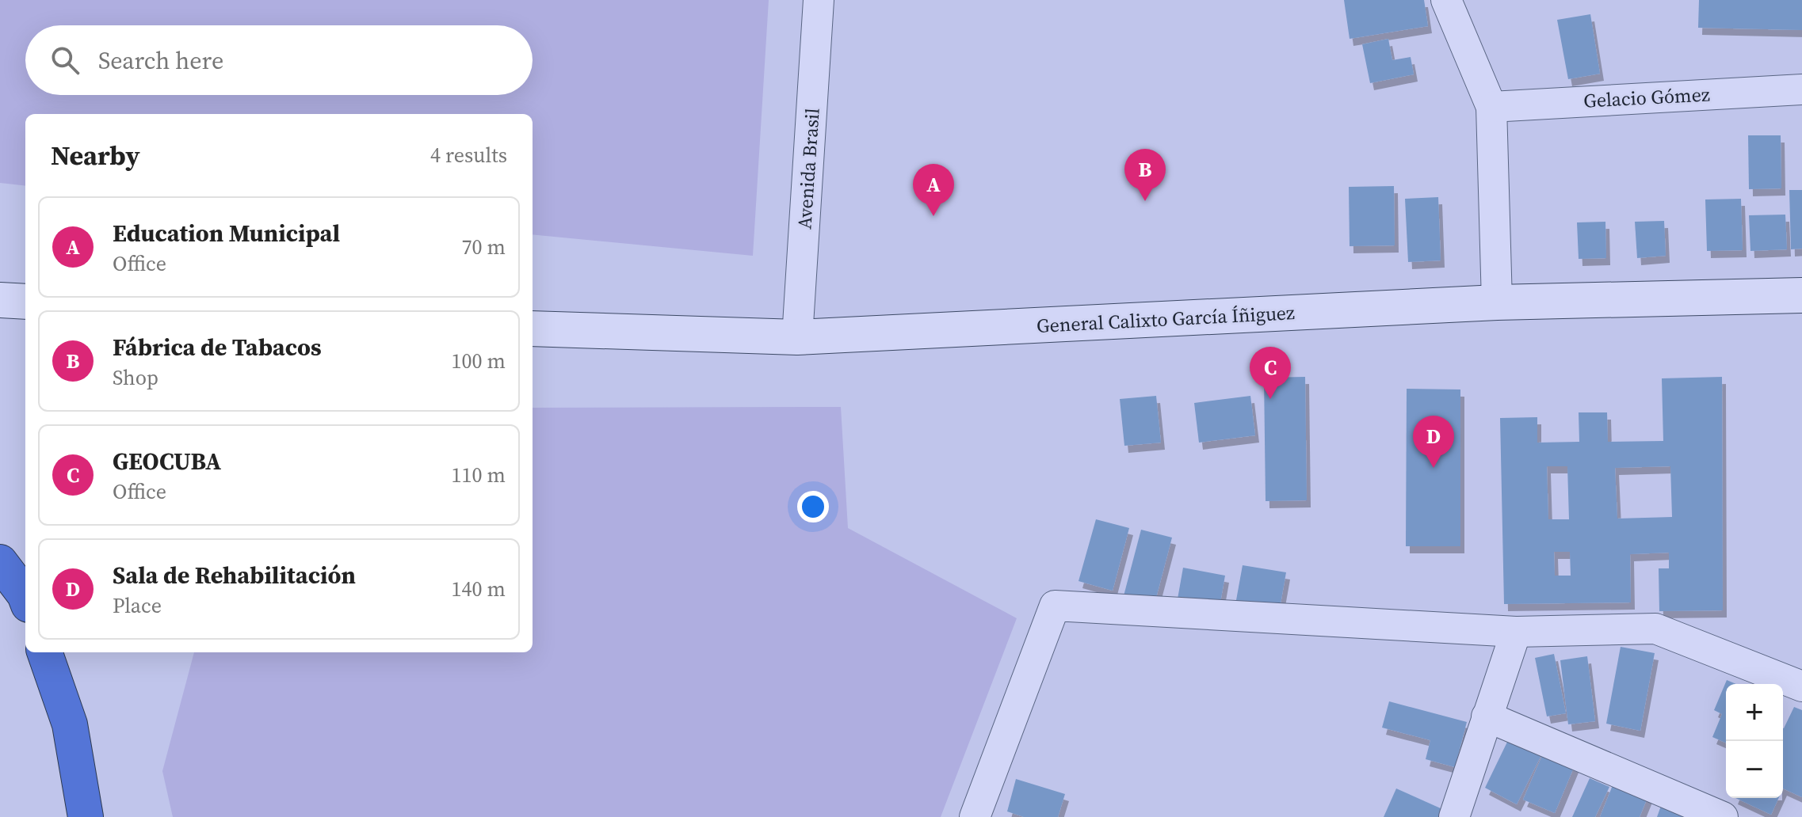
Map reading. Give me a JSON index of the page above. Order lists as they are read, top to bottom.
{
  "streets": {
    "main road": ["General Calixto García Íñiguez"],
    "street": ["Gelacio Gómez", "Avenida Brasil"]
  },
  "crossings": [
    ["Avenida Brasil", "General Calixto García Íñiguez"]
  ],
  "page": {
    "search": "Search here",
    "heading": ["Nearby", "4 results"],
    "pins": [
      "B",
      "A",
      "C",
      "D"
    ],
    "list": [
      {
        "mark": "A",
        "name": "Education Municipal",
        "note": "Office",
        "value": "70 m"
      },
      {
        "mark": "B",
        "name": "Fábrica de Tabacos",
        "note": "Shop",
        "value": "100 m"
      },
      {
        "mark": "C",
        "name": "GEOCUBA",
        "note": "Office",
        "value": "110 m"
      },
      {
        "mark": "D",
        "name": "Sala de Rehabilitación",
        "note": "Place",
        "value": "140 m"
      }
    ],
    "map_buttons": ["+", "−"]
  }
}
